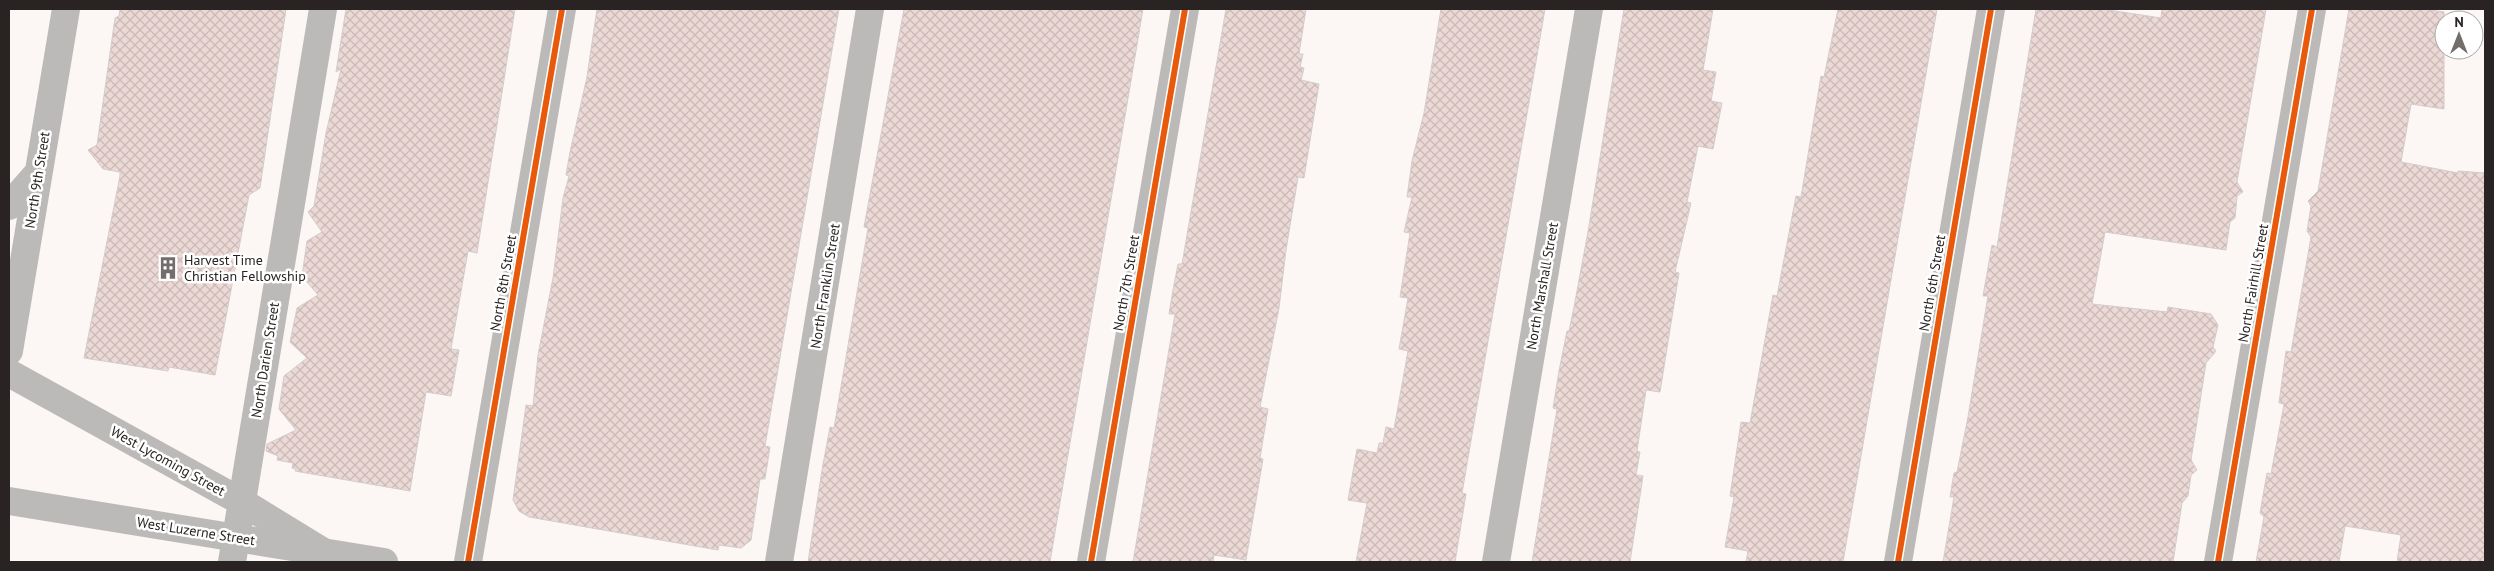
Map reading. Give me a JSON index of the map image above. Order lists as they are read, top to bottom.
{
  "streets": {
    "street": [
      "North 9th Street",
      "North 8th Street",
      "North 7th Street",
      "North 6th Street",
      "North Fairhill Street",
      "North Franklin Street",
      "North Marshall Street",
      "North Darien Street",
      "West Lycoming Street",
      "West Luzerne Street"
    ]
  },
  "crossings": [
    ["North Darien Street", "West Lycoming Street"],
    ["North Darien Street", "West Luzerne Street"],
    ["West Lycoming Street", "West Luzerne Street"]
  ],
  "places": {
    "building": ["Harvest Time Christian Fellowship"]
  },
  "north": "top"
}
